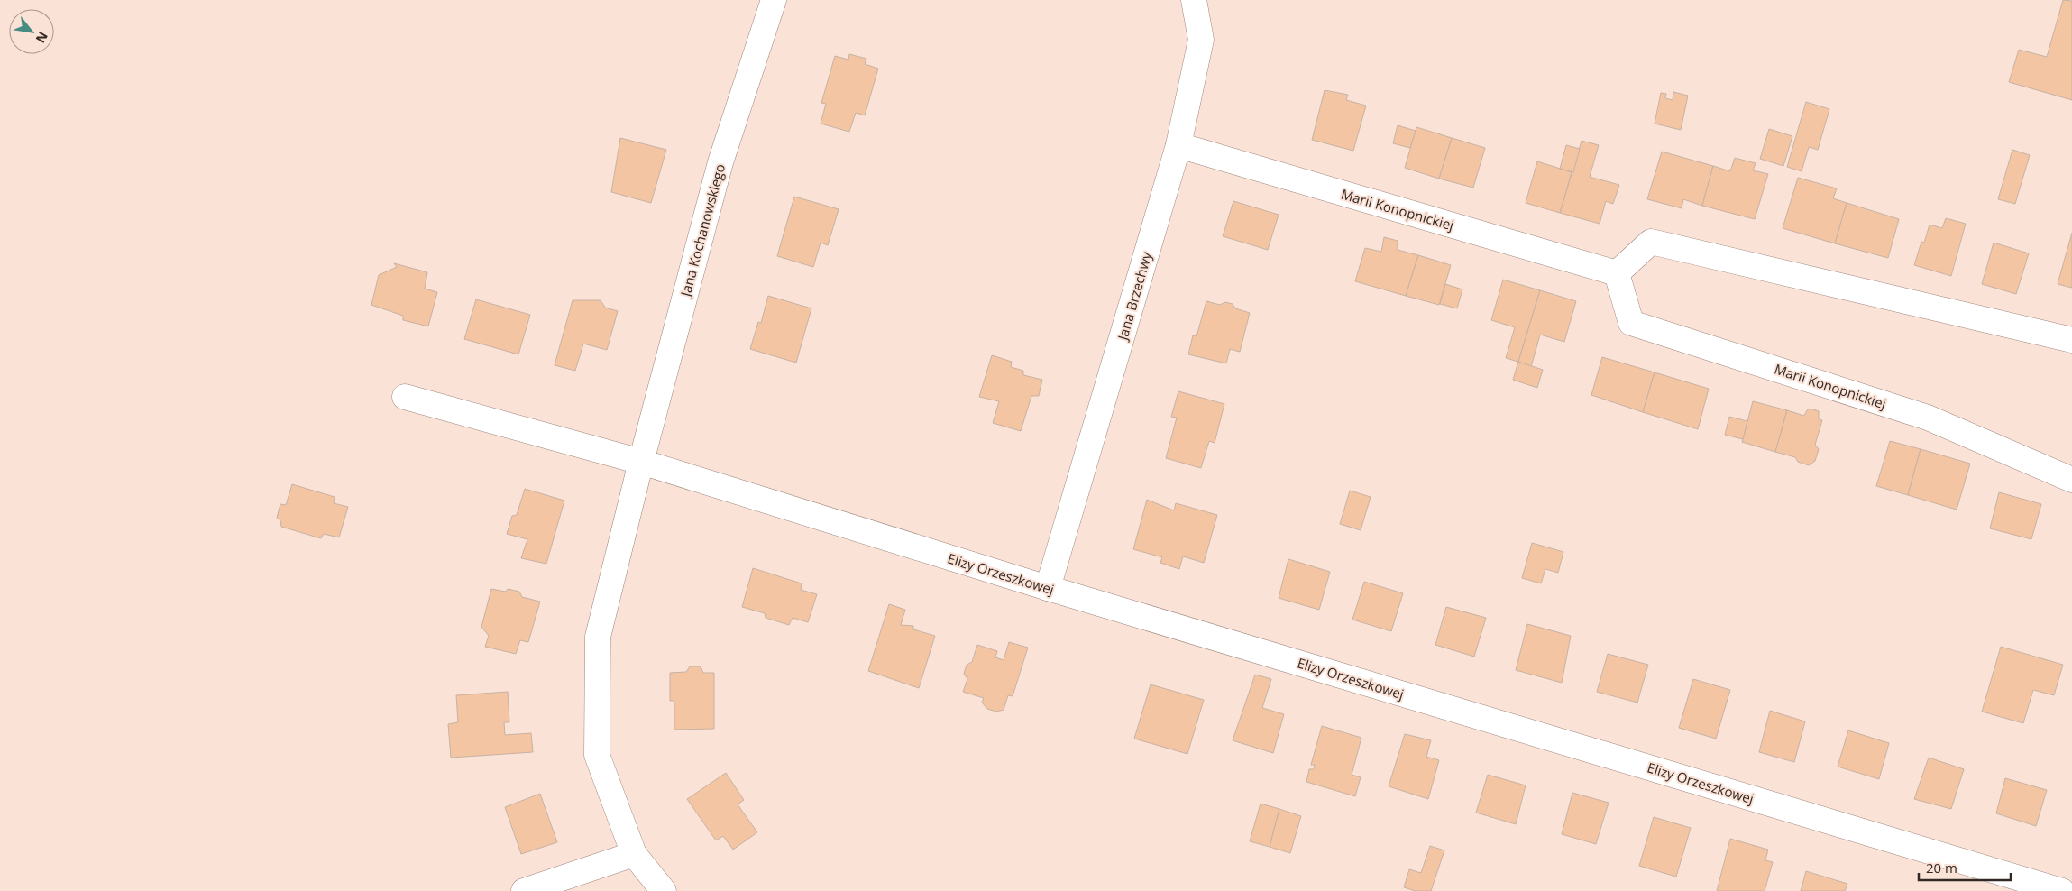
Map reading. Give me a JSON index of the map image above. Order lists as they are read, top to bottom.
{
  "streets": {
    "street": [
      "Marii Konopnickiej",
      "Jana Kochanowskiego",
      "Jana Brzechwy",
      "Elizy Orzeszkowej"
    ]
  },
  "crossings": [
    ["Marii Konopnickiej", "Jana Brzechwy"],
    ["Jana Kochanowskiego", "Elizy Orzeszkowej"],
    ["Jana Brzechwy", "Elizy Orzeszkowej"]
  ],
  "scale_bar": "20 m",
  "north": "bottom right"
}
